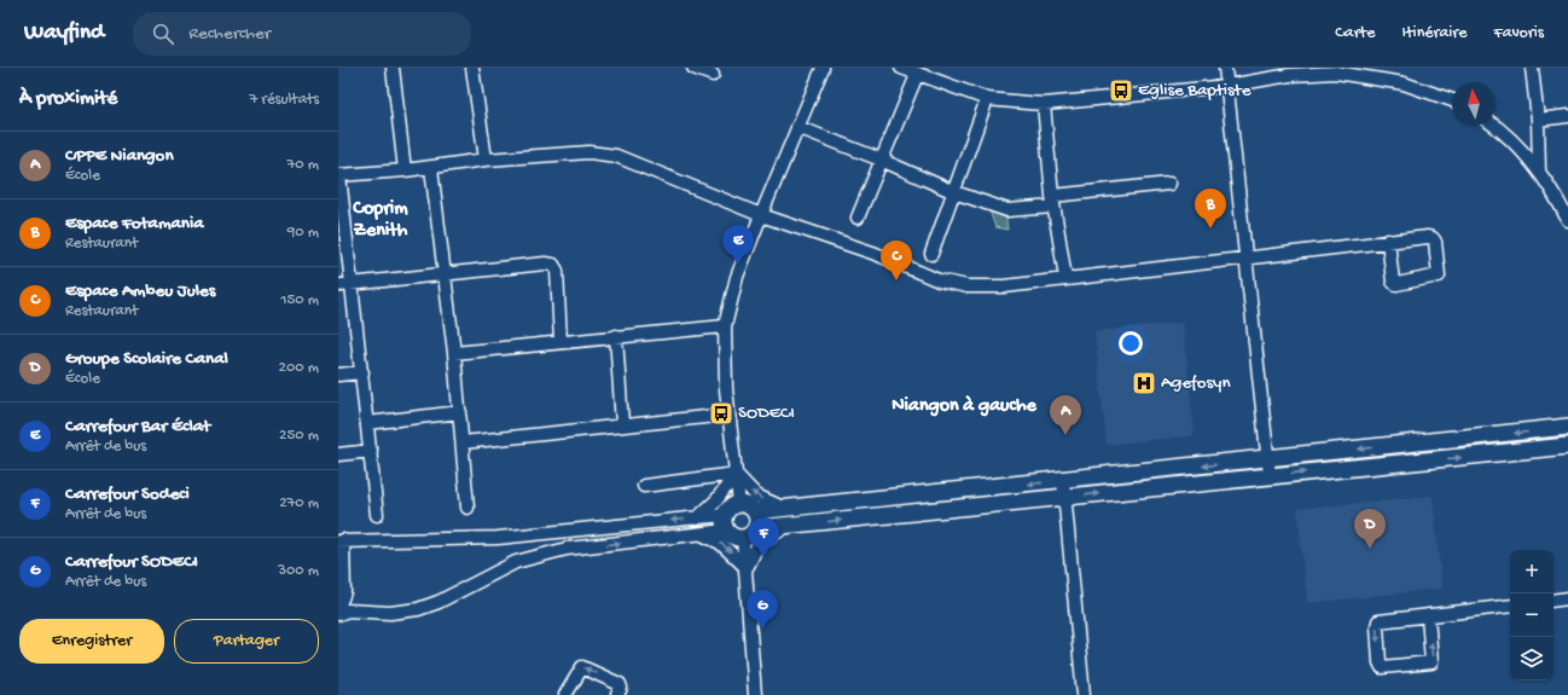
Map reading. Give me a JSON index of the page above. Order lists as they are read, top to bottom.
{
  "districts": ["Coprim Zenith", "Niangon à gauche"],
  "places": {
    "bus stop": ["Eglise Baptiste", "SODECI"],
    "hospital": ["Agefosyn"]
  },
  "north": "top",
  "page": {
    "header": "Wayfind",
    "search": "Rechercher",
    "nav": ["Carte", "Itinéraire", "Favoris"],
    "heading": ["À proximité", "7 résultats"],
    "list": [
      {
        "mark": "A",
        "name": "CPPE Niangon",
        "note": "École",
        "value": "70 m"
      },
      {
        "mark": "B",
        "name": "Espace Fotamania",
        "note": "Restaurant",
        "value": "90 m"
      },
      {
        "mark": "C",
        "name": "Espace Ambeu Jules",
        "note": "Restaurant",
        "value": "150 m"
      },
      {
        "mark": "D",
        "name": "Groupe Scolaire Canal",
        "note": "École",
        "value": "200 m"
      },
      {
        "mark": "E",
        "name": "Carrefour Bar Éclat",
        "note": "Arrêt de bus",
        "value": "250 m"
      },
      {
        "mark": "F",
        "name": "Carrefour Sodeci",
        "note": "Arrêt de bus",
        "value": "270 m"
      },
      {
        "mark": "G",
        "name": "Carrefour SODECI",
        "note": "Arrêt de bus",
        "value": "300 m"
      }
    ],
    "pins": [
      "B",
      "E",
      "C",
      "A",
      "D",
      "F",
      "G"
    ],
    "map_buttons": ["+", "−"],
    "buttons": ["Enregistrer", "Partager"]
  }
}
